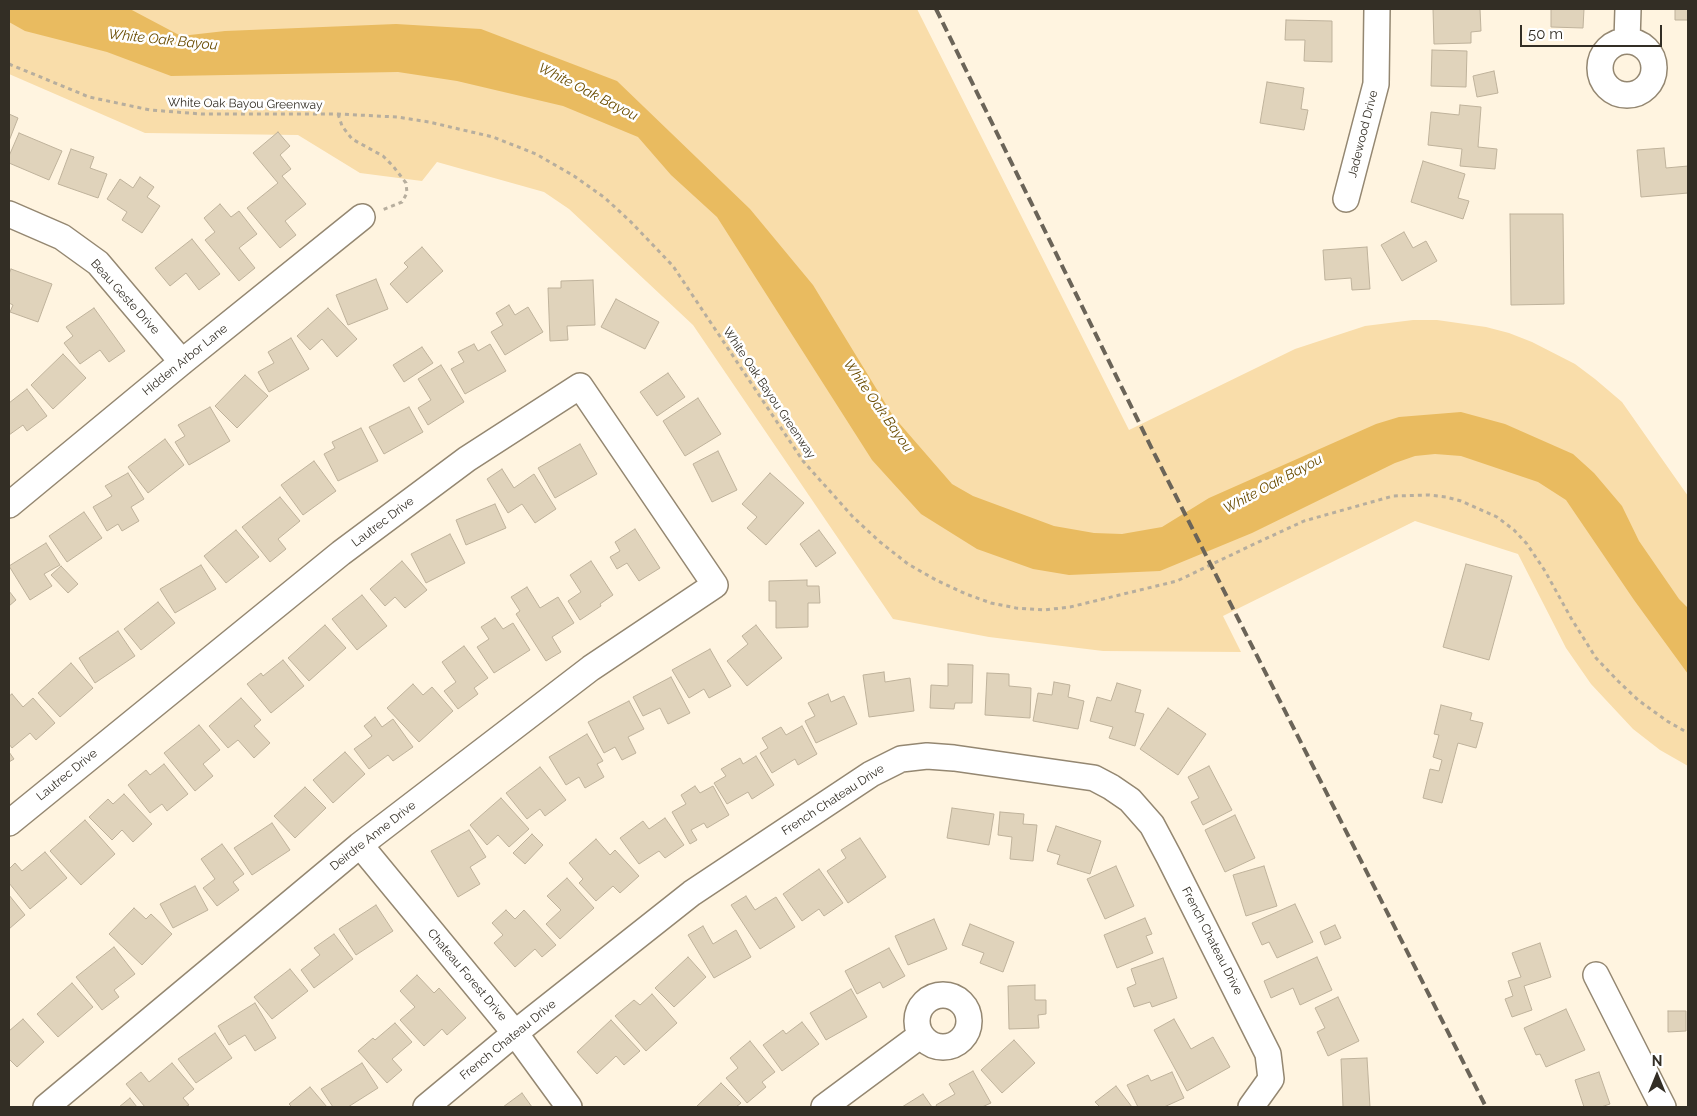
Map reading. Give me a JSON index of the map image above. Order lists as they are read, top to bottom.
{
  "streets": {
    "street": [
      "Jadewood Drive",
      "Beau Geste Drive",
      "Hidden Arbor Lane",
      "Lautrec Drive",
      "French Chateau Drive",
      "Deirdre Anne Drive",
      "Chateau Forest Drive"
    ],
    "path": ["White Oak Bayou Greenway"]
  },
  "crossings": [
    ["White Oak Bayou Greenway", "Hidden Arbor Lane"],
    ["Beau Geste Drive", "Hidden Arbor Lane"],
    ["Lautrec Drive", "Deirdre Anne Drive"],
    ["French Chateau Drive", "Chateau Forest Drive"],
    ["Deirdre Anne Drive", "Chateau Forest Drive"]
  ],
  "water": ["White Oak Bayou"],
  "scale_bar": "50 m",
  "north": "top"
}
